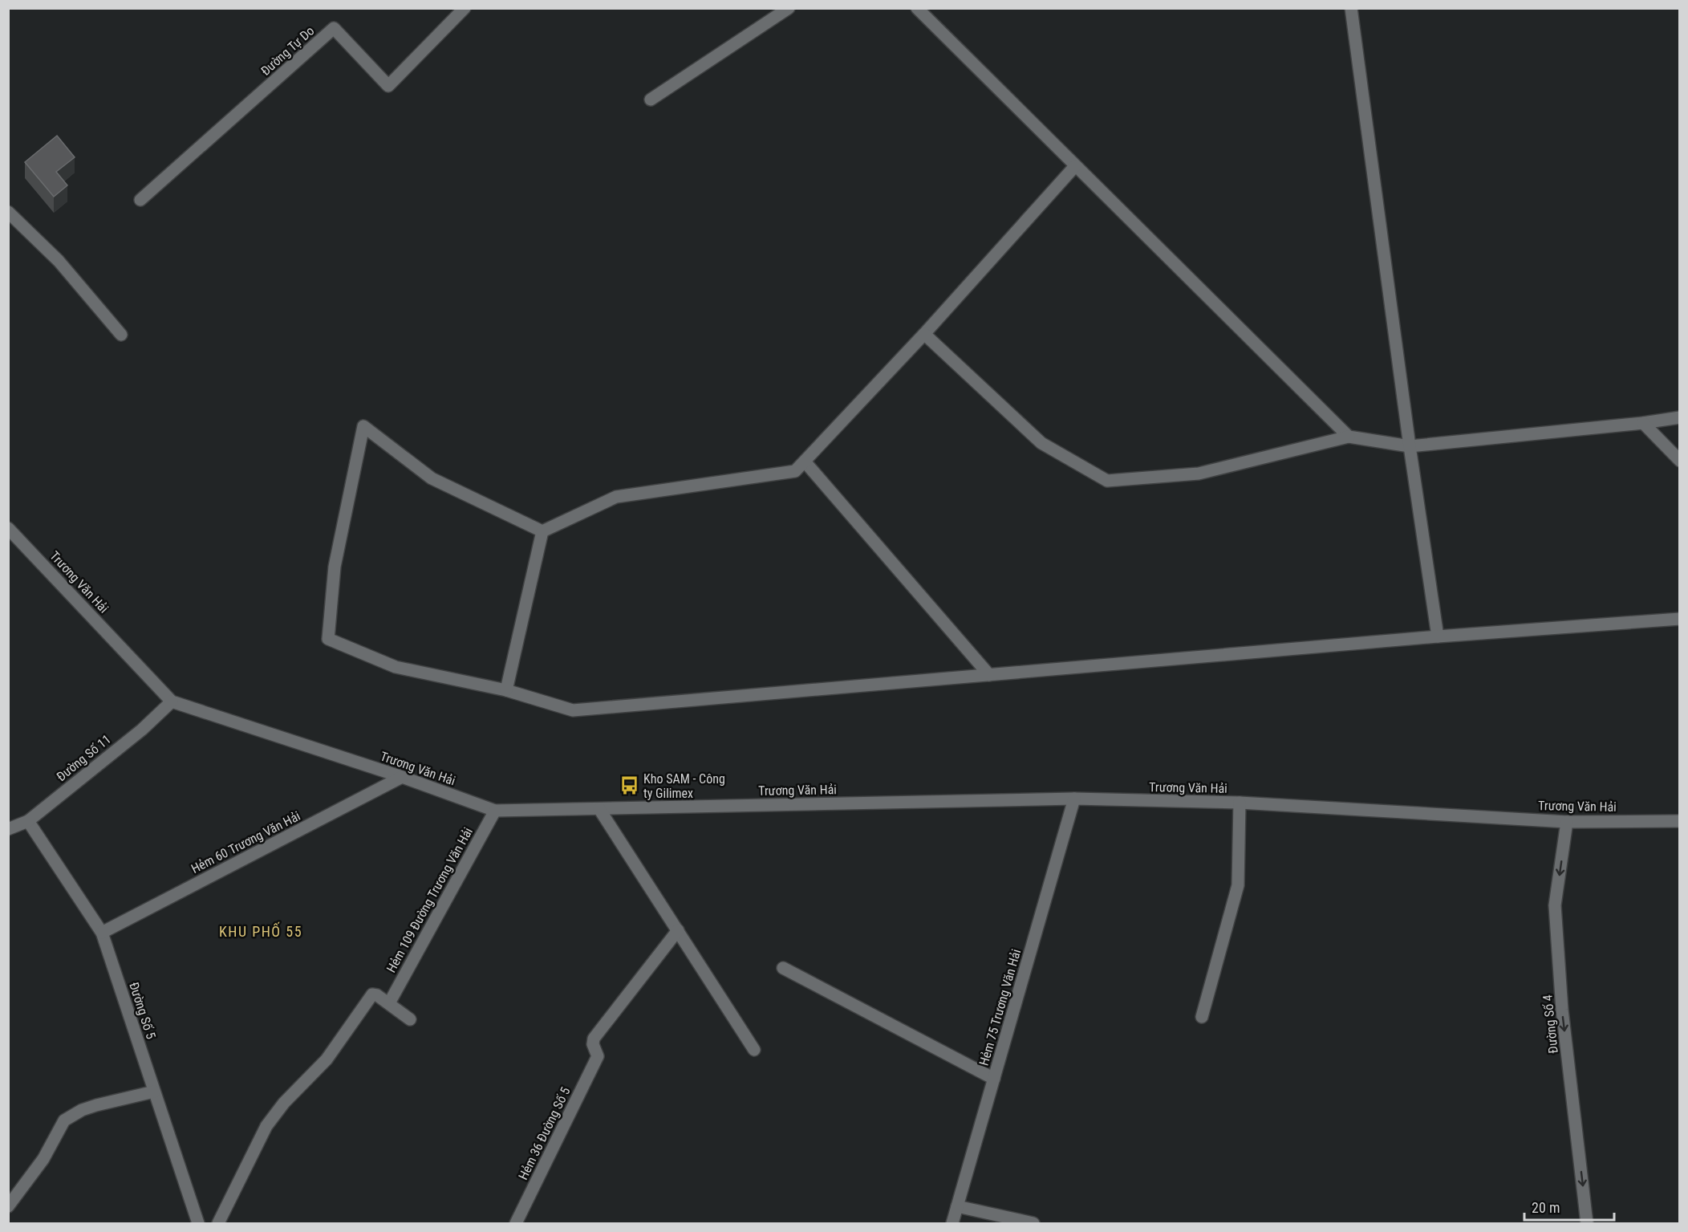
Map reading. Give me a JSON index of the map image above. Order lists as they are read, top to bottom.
{
  "streets": {
    "street": [
      "Đường Tự Do",
      "Trương Văn Hải",
      "Đường Số 11",
      "Hẻm 60 Trương Văn Hải",
      "Hẻm 109 Đường Trương Văn Hải",
      "Hẻm 75 Trương Văn Hải",
      "Đường Số 5",
      "Đường Số 4",
      "Hẻm 36 Đường Số 5"
    ]
  },
  "crossings": [
    ["Trương Văn Hải", "Đường Số 11"],
    ["Trương Văn Hải", "Hẻm 60 Trương Văn Hải"],
    ["Trương Văn Hải", "Hẻm 109 Đường Trương Văn Hải"],
    ["Trương Văn Hải", "Hẻm 75 Trương Văn Hải"],
    ["Trương Văn Hải", "Đường Số 4"],
    ["Đường Số 11", "Đường Số 5"],
    ["Hẻm 60 Trương Văn Hải", "Đường Số 5"]
  ],
  "one_way": ["Đường Số 4"],
  "districts": ["KHU PHỐ 55"],
  "places": {
    "bus stop": ["Kho SAM - Công ty Gilimex"]
  },
  "scale_bar": "20 m"
}
